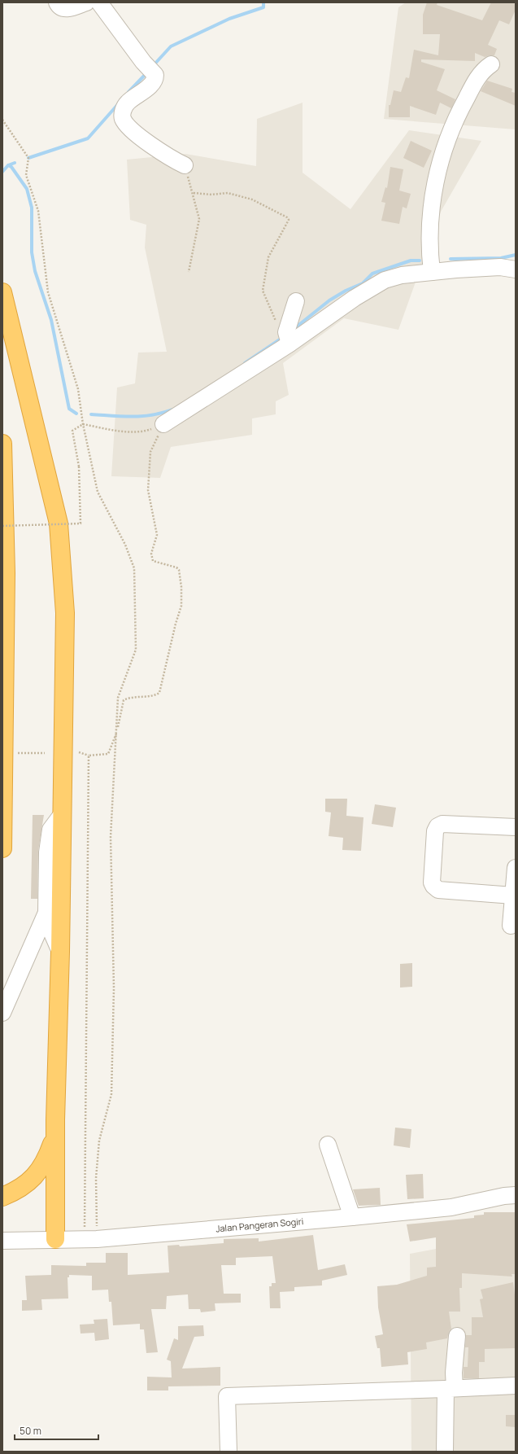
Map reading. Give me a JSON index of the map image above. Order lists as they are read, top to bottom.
{
  "streets": {
    "street": ["Jalan Pangeran Sogiri"]
  },
  "scale_bar": "50 m"
}
